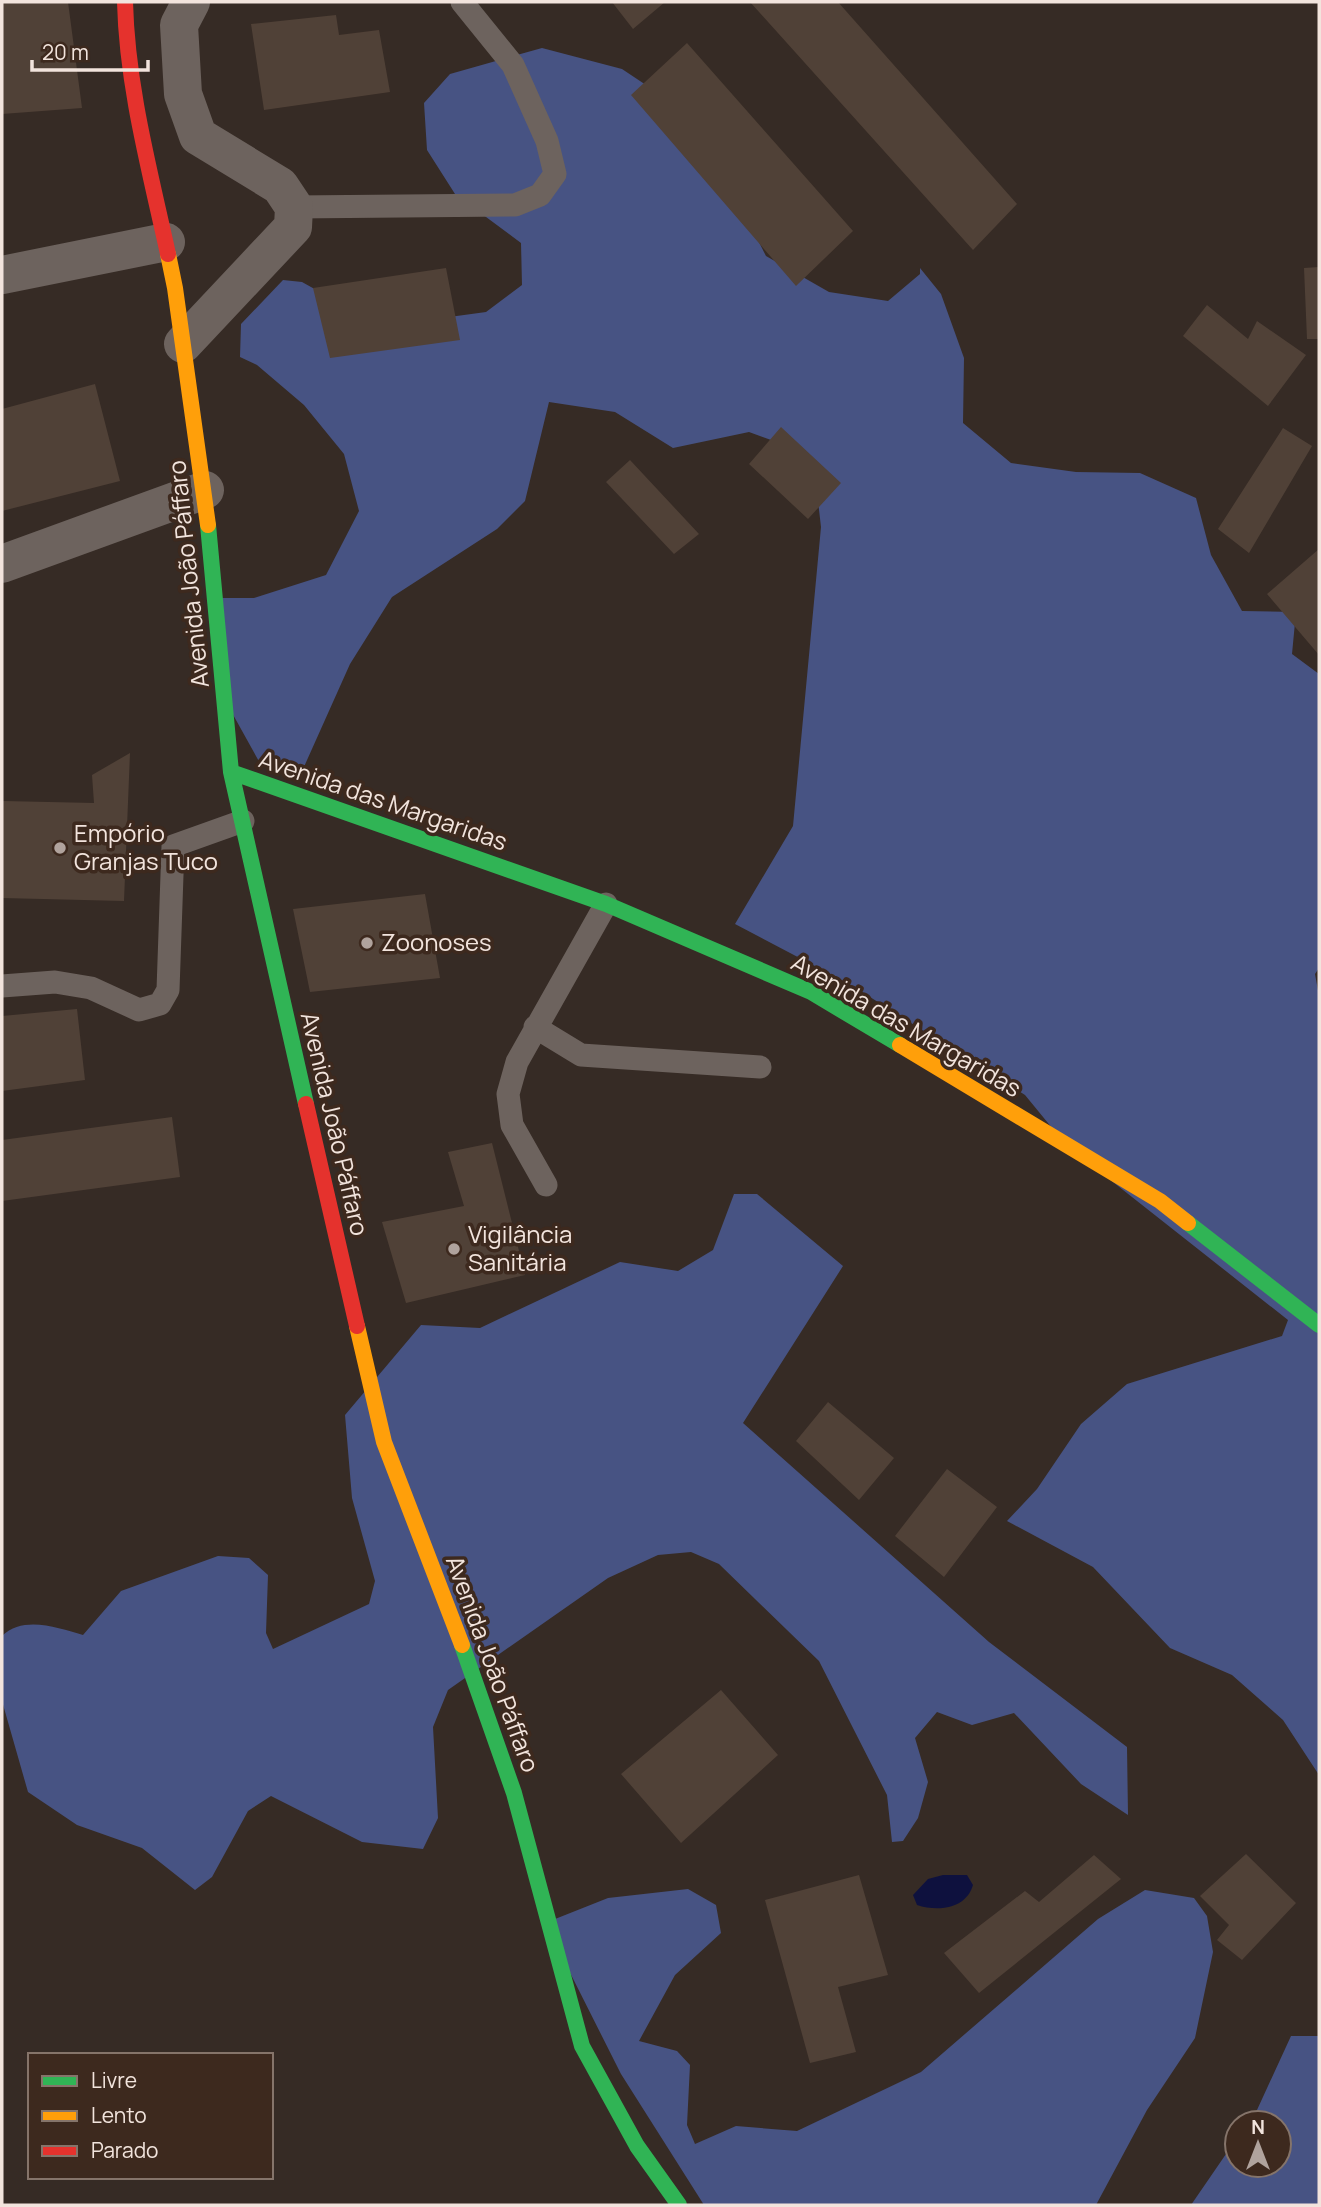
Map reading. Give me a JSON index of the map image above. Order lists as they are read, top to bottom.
{
  "streets": {
    "main road": ["Avenida João Páffaro", "Avenida das Margaridas"]
  },
  "crossings": [
    ["Avenida João Páffaro", "Avenida das Margaridas"]
  ],
  "places": ["Empório Granjas Tuco", "Zoonoses", "Vigilância Sanitária"],
  "legend": ["Livre", "Lento", "Parado"],
  "scale_bar": "20 m",
  "north": "top"
}
